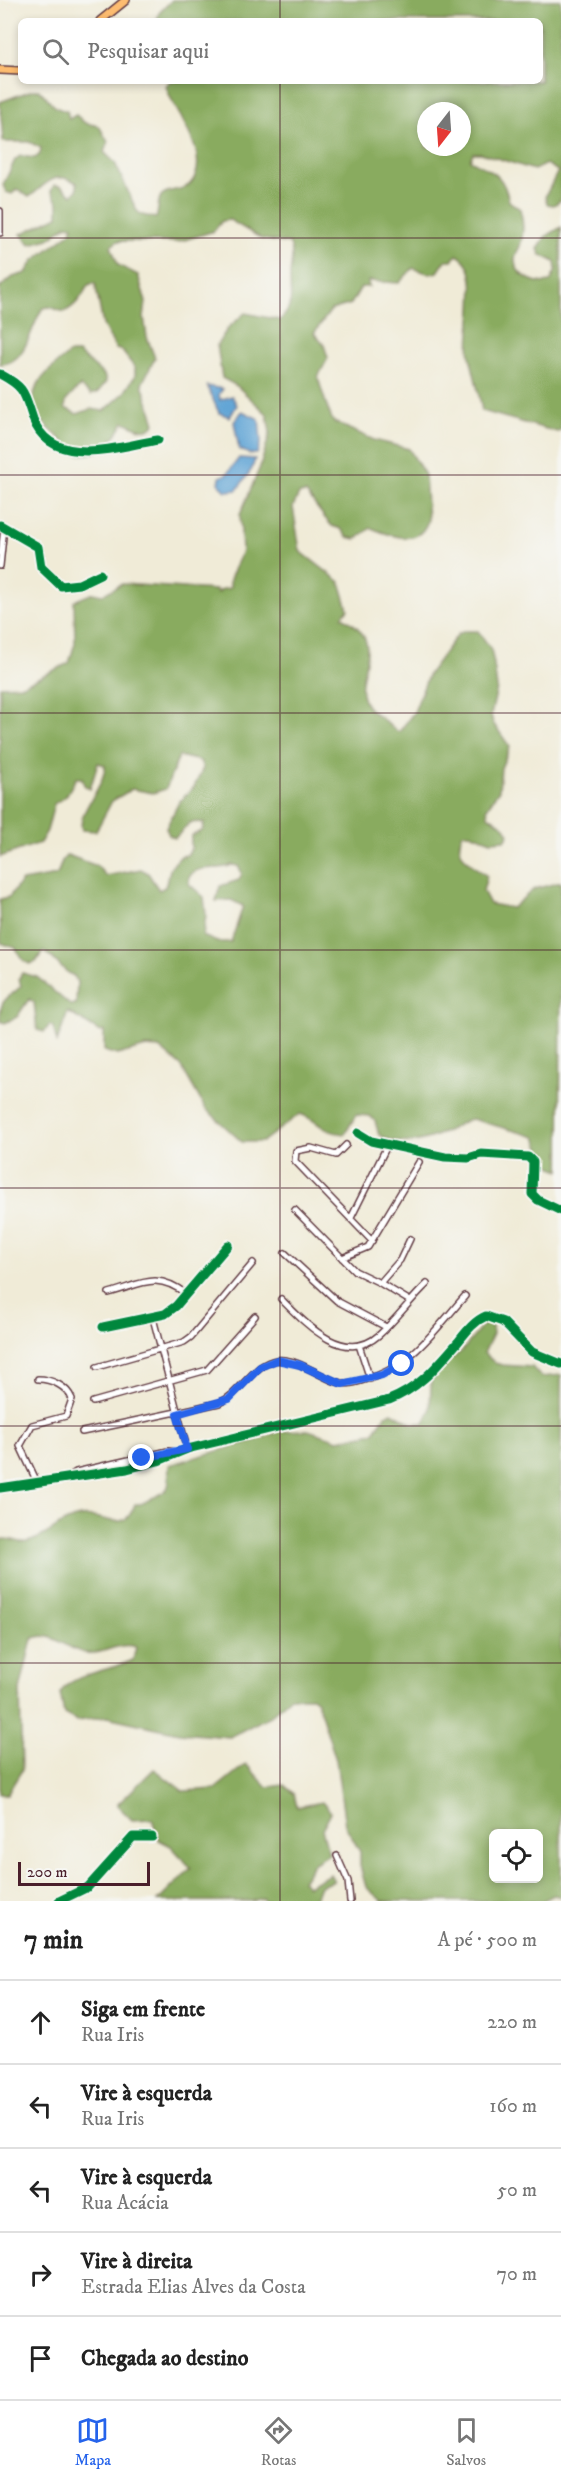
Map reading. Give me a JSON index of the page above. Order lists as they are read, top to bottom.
{
  "scale_bar": "200 m",
  "north": "bottom",
  "page": {
    "search": "Pesquisar aqui",
    "scale": "200 m",
    "heading": ["7 min", "A pé · 500 m"],
    "list": [
      ["Siga em frente", "Rua Iris", "220 m"],
      ["Vire à esquerda", "Rua Iris", "160 m"],
      ["Vire à esquerda", "Rua Acácia", "50 m"],
      ["Vire à direita", "Estrada Elias Alves da Costa", "70 m"],
      "Chegada ao destino"
    ],
    "nav": ["Mapa", "Rotas", "Salvos"]
  }
}
